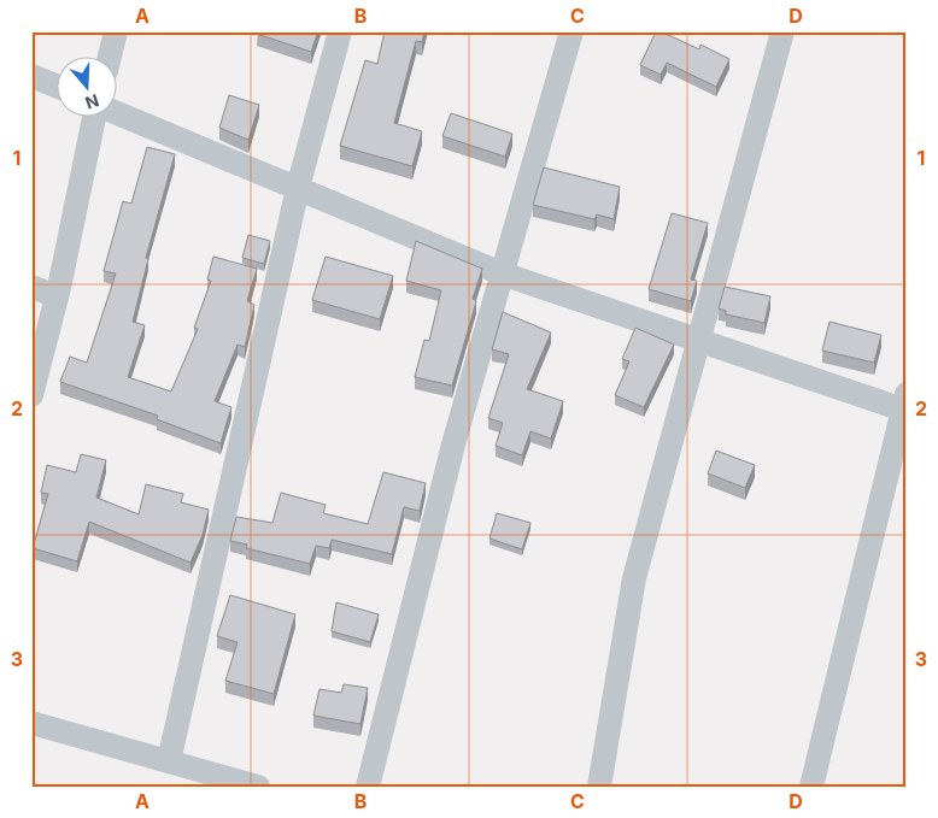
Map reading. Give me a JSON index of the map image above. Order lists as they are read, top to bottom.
{
  "north": "bottom",
  "grid": {
    "columns": [
      "A",
      "B",
      "C",
      "D"
    ],
    "rows": ["1", "2", "3"]
  }
}
